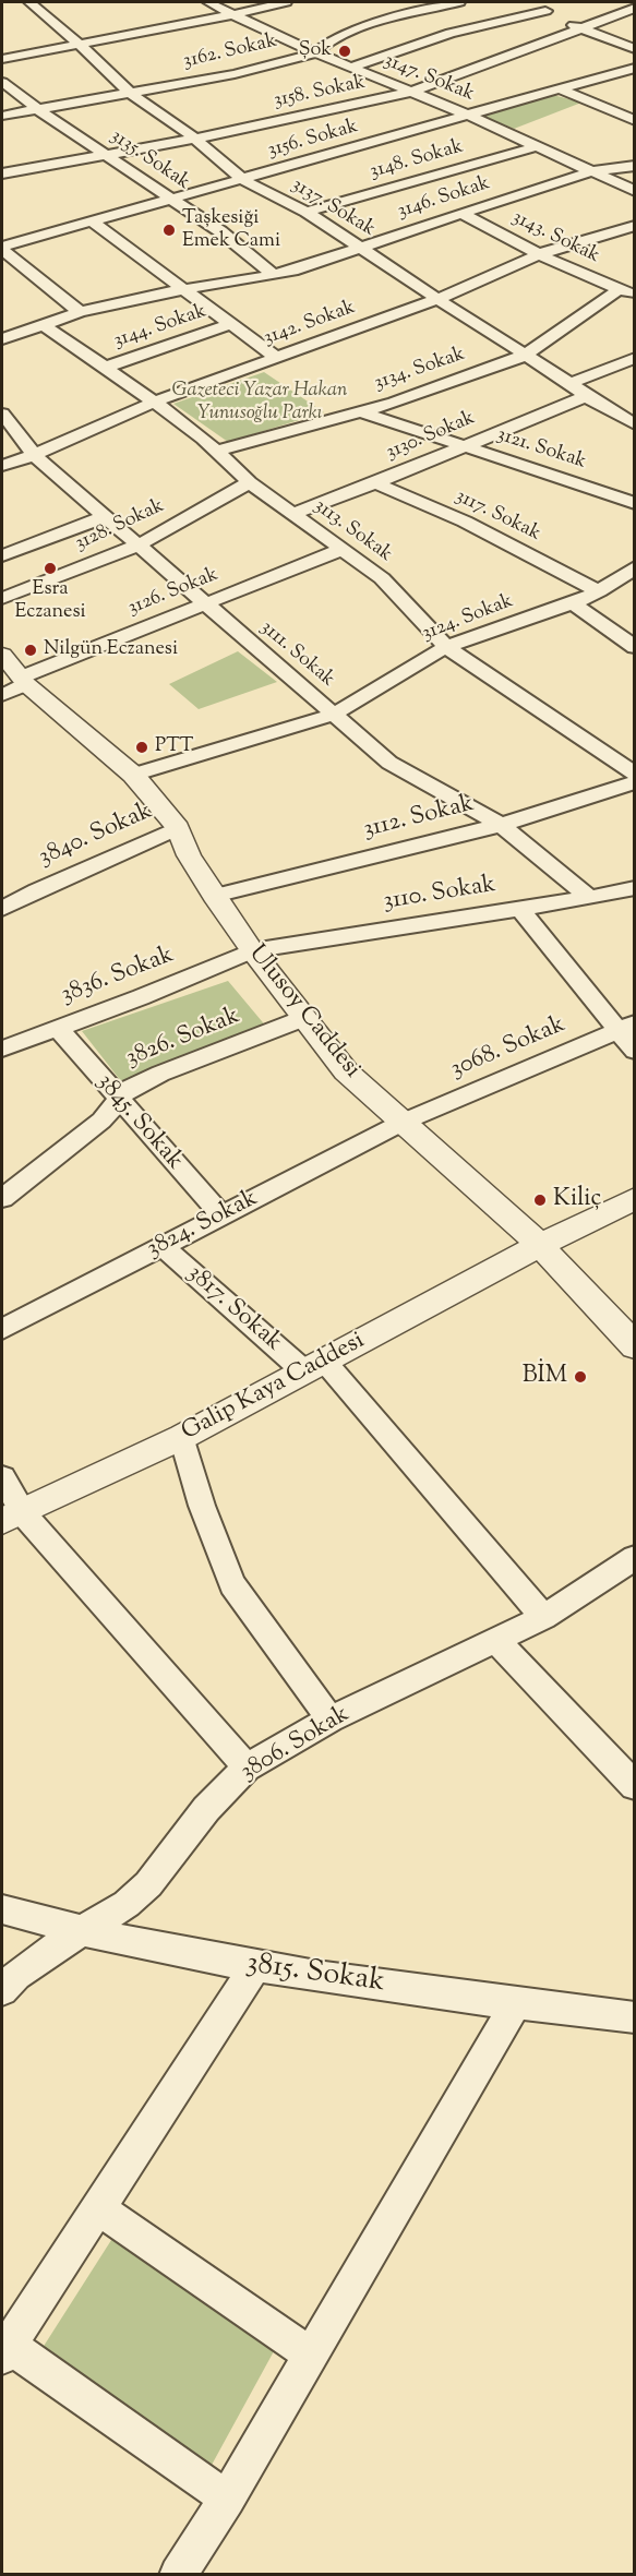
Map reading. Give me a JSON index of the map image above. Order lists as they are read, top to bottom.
{
  "streets": {
    "street": [
      "3162. Sokak",
      "3147. Sokak",
      "3158. Sokak",
      "3156. Sokak",
      "3135. Sokak",
      "3148. Sokak",
      "3146. Sokak",
      "3137. Sokak",
      "3143. Sokak",
      "3142. Sokak",
      "3144. Sokak",
      "3134. Sokak",
      "3130. Sokak",
      "3121. Sokak",
      "3117. Sokak",
      "3128. Sokak",
      "3113. Sokak",
      "3126. Sokak",
      "3124. Sokak",
      "3111. Sokak",
      "3112. Sokak",
      "3840. Sokak",
      "3110. Sokak",
      "3836. Sokak",
      "Ulusoy Caddesi",
      "3826. Sokak",
      "3068. Sokak",
      "3845. Sokak",
      "3824. Sokak",
      "3817. Sokak",
      "Galip Kaya Caddesi",
      "3806. Sokak",
      "3815. Sokak"
    ]
  },
  "crossings": [
    ["3162. Sokak", "3147. Sokak"],
    ["3162. Sokak", "3135. Sokak"],
    ["3162. Sokak", "3137. Sokak"],
    ["3147. Sokak", "3158. Sokak"],
    ["3147. Sokak", "3156. Sokak"],
    ["3147. Sokak", "3148. Sokak"],
    ["3147. Sokak", "3146. Sokak"],
    ["3158. Sokak", "3135. Sokak"],
    ["3158. Sokak", "3137. Sokak"],
    ["3156. Sokak", "3135. Sokak"],
    ["3156. Sokak", "3137. Sokak"],
    ["3135. Sokak", "3146. Sokak"],
    ["3148. Sokak", "3137. Sokak"],
    ["3146. Sokak", "3137. Sokak"],
    ["3146. Sokak", "3143. Sokak"],
    ["3146. Sokak", "3113. Sokak"],
    ["3137. Sokak", "3142. Sokak"],
    ["3137. Sokak", "3134. Sokak"],
    ["3137. Sokak", "3130. Sokak"],
    ["3143. Sokak", "3142. Sokak"],
    ["3143. Sokak", "3134. Sokak"],
    ["3142. Sokak", "3113. Sokak"],
    ["3142. Sokak", "3111. Sokak"],
    ["3144. Sokak", "3113. Sokak"],
    ["3134. Sokak", "3121. Sokak"],
    ["3134. Sokak", "3113. Sokak"],
    ["3130. Sokak", "3121. Sokak"],
    ["3130. Sokak", "3117. Sokak"],
    ["3130. Sokak", "3113. Sokak"],
    ["3117. Sokak", "3124. Sokak"],
    ["3128. Sokak", "3113. Sokak"],
    ["3128. Sokak", "3111. Sokak"],
    ["3113. Sokak", "3126. Sokak"],
    ["3113. Sokak", "3124. Sokak"],
    ["3126. Sokak", "3111. Sokak"],
    ["3126. Sokak", "Ulusoy Caddesi"],
    ["3124. Sokak", "3111. Sokak"],
    ["3124. Sokak", "Ulusoy Caddesi"],
    ["3111. Sokak", "3112. Sokak"],
    ["3111. Sokak", "3110. Sokak"],
    ["3112. Sokak", "Ulusoy Caddesi"],
    ["3840. Sokak", "Ulusoy Caddesi"],
    ["3110. Sokak", "3836. Sokak"],
    ["3110. Sokak", "Ulusoy Caddesi"],
    ["3836. Sokak", "Ulusoy Caddesi"],
    ["3836. Sokak", "3845. Sokak"],
    ["Ulusoy Caddesi", "3826. Sokak"],
    ["Ulusoy Caddesi", "3068. Sokak"],
    ["Ulusoy Caddesi", "3824. Sokak"],
    ["Ulusoy Caddesi", "Galip Kaya Caddesi"],
    ["3826. Sokak", "3845. Sokak"],
    ["3068. Sokak", "3824. Sokak"],
    ["3845. Sokak", "3824. Sokak"],
    ["3824. Sokak", "3817. Sokak"],
    ["3817. Sokak", "Galip Kaya Caddesi"],
    ["3817. Sokak", "3806. Sokak"],
    ["3806. Sokak", "3815. Sokak"]
  ],
  "parks": ["Gazeteci Yazar Hakan Yunusoğlu Parkı"],
  "places": [
    "Şok",
    "Taşkesiği Emek Cami",
    "Esra Eczanesi",
    "Nilgün Eczanesi",
    "PTT",
    "Kiliç",
    "BİM"
  ]
}
